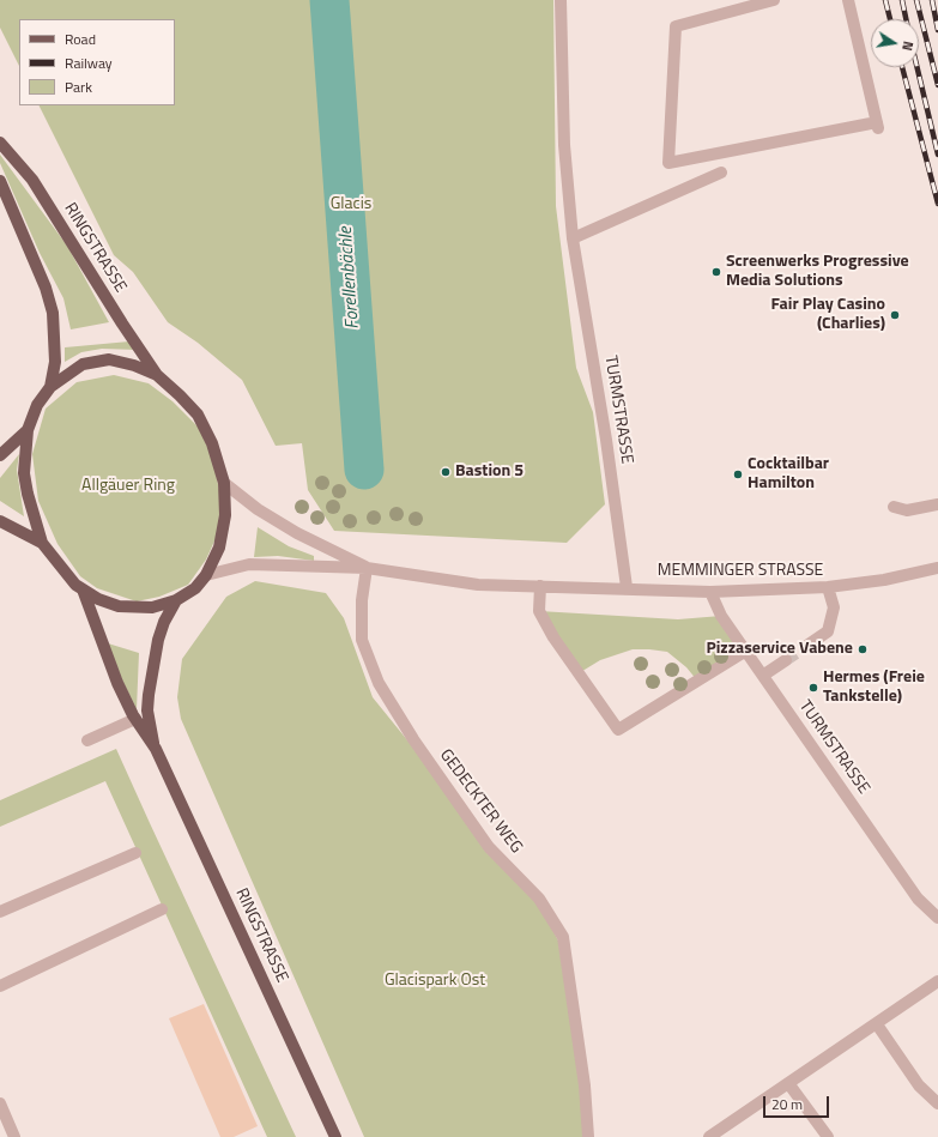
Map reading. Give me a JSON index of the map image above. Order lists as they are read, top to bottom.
{
  "streets": {
    "main road": ["RINGSTRASSE"],
    "street": ["TURMSTRASSE", "MEMMINGER STRASSE", "GEDECKTER WEG"]
  },
  "crossings": [
    ["TURMSTRASSE", "MEMMINGER STRASSE"],
    ["MEMMINGER STRASSE", "GEDECKTER WEG"]
  ],
  "water": ["Forellenbächle"],
  "parks": ["Glacis", "Allgäuer Ring", "Glacispark Ost"],
  "places": [
    "Screenwerks Progressive Media Solutions",
    "Fair Play Casino (Charlies)",
    "Bastion 5",
    "Cocktailbar Hamilton",
    "Pizzaservice Vabene",
    "Hermes (Freie Tankstelle)"
  ],
  "legend": ["Road", "Railway", "Park"],
  "scale_bar": "20 m",
  "north": "right"
}
